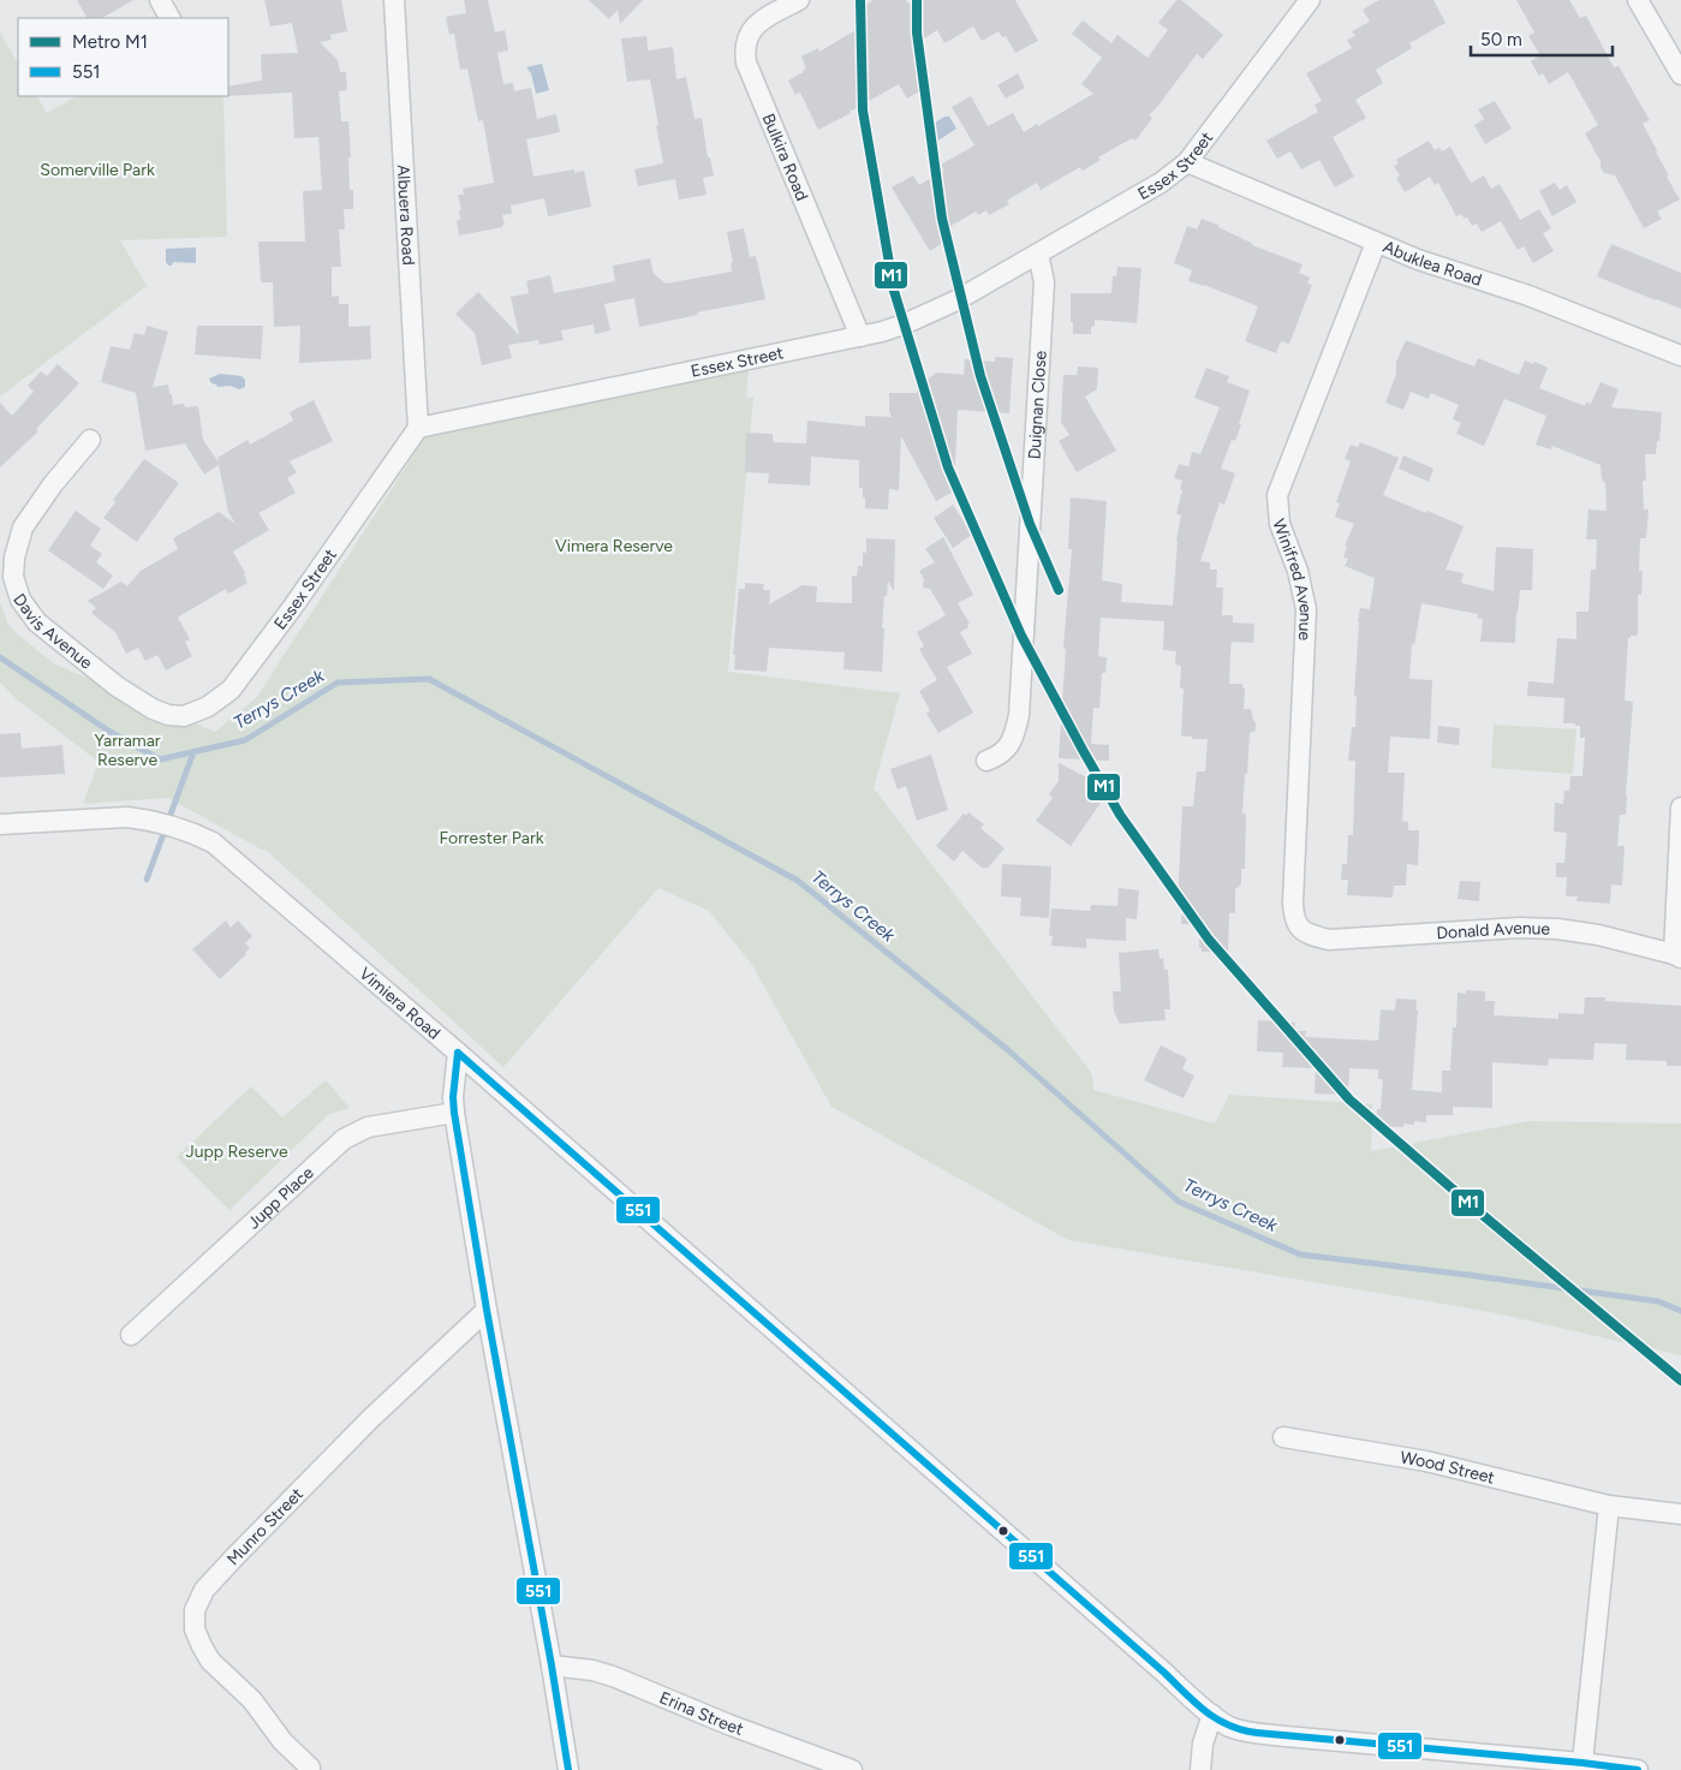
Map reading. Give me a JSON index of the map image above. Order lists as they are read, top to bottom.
{
  "streets": {
    "street": [
      "Bulkira Road",
      "Essex Street",
      "Albuera Road",
      "Abuklea Road",
      "Duignan Close",
      "Winifred Avenue",
      "Davis Avenue",
      "Donald Avenue",
      "Vimiera Road",
      "Jupp Place",
      "Wood Street",
      "Munro Street",
      "Erina Street"
    ]
  },
  "crossings": [
    ["Bulkira Road", "Essex Street"],
    ["Essex Street", "Albuera Road"],
    ["Essex Street", "Abuklea Road"],
    ["Essex Street", "Duignan Close"],
    ["Essex Street", "Davis Avenue"],
    ["Abuklea Road", "Winifred Avenue"],
    ["Winifred Avenue", "Donald Avenue"]
  ],
  "water": ["Terrys Creek"],
  "parks": [
    "Somerville Park",
    "Vimera Reserve",
    "Yarramar Reserve",
    "Forrester Park",
    "Jupp Reserve"
  ],
  "lines": ["metro line M1", "transit line 551"],
  "legend": ["Metro M1", "551"],
  "scale_bar": "50 m"
}
